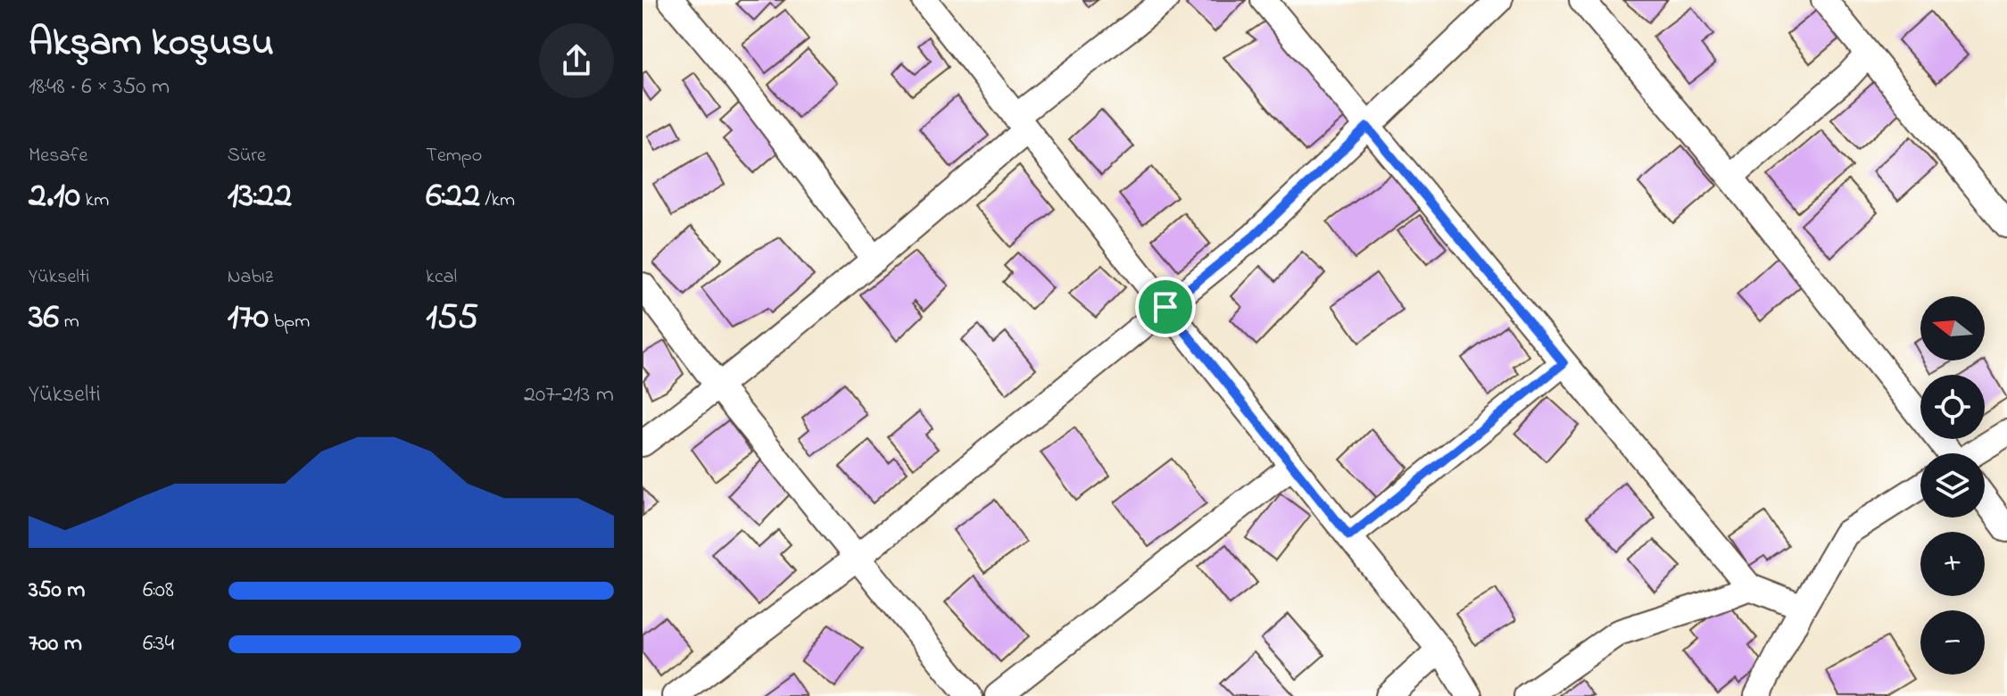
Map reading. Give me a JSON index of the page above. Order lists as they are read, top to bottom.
{
  "north": "left",
  "page": {
    "heading": ["Akşam koşusu", "18:48 · 6 × 350 m"],
    "stats": [
      ["Mesafe", "2.10 km"],
      ["Süre", "13:22"],
      ["Tempo", "6:22 /km"],
      ["Yükselti", "36 m"],
      ["Nabız", "170 bpm"],
      ["kcal", "155"]
    ],
    "map_buttons": ["+", "−"],
    "chart": ["Yükselti", "207–213 m"],
    "list": [
      {
        "name": "350 m",
        "note": "6:08"
      },
      {
        "name": "700 m",
        "note": "6:34"
      }
    ]
  }
}
